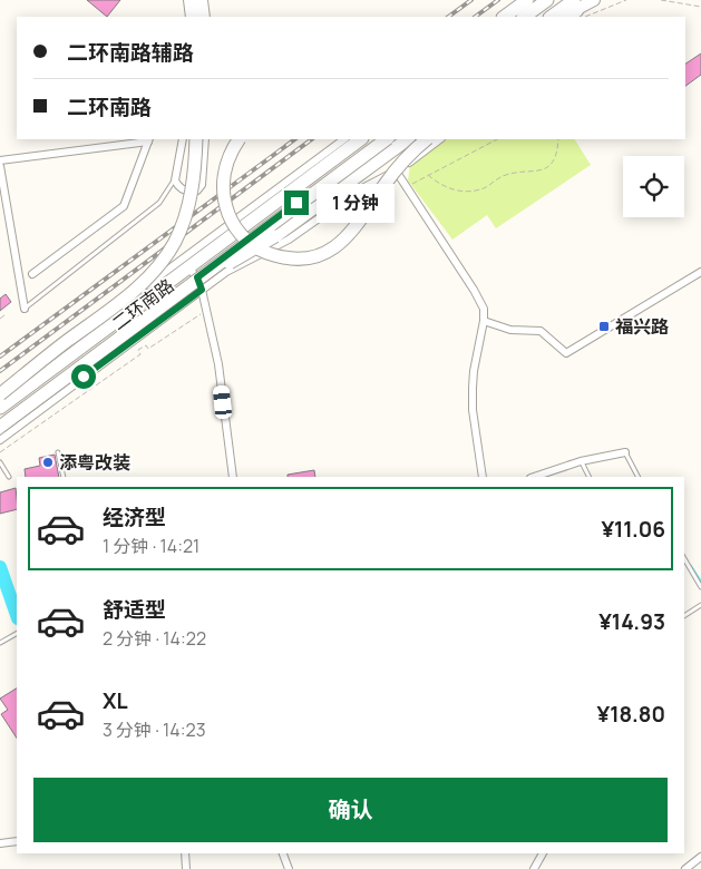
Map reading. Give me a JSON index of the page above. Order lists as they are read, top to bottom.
{
  "streets": {
    "main road": ["二环南路"]
  },
  "places": {
    "transit": ["福兴路"],
    "other": ["添粤改装"]
  },
  "page": {
    "banner": ["二环南路辅路", "二环南路"],
    "bubble": "1 分钟",
    "list": [
      {
        "name": "经济型",
        "note": "1 分钟 · 14:21",
        "value": "¥11.06"
      },
      {
        "name": "舒适型",
        "note": "2 分钟 · 14:22",
        "value": "¥14.93"
      },
      {
        "name": "XL",
        "note": "3 分钟 · 14:23",
        "value": "¥18.80"
      }
    ],
    "buttons": "确认"
  }
}
